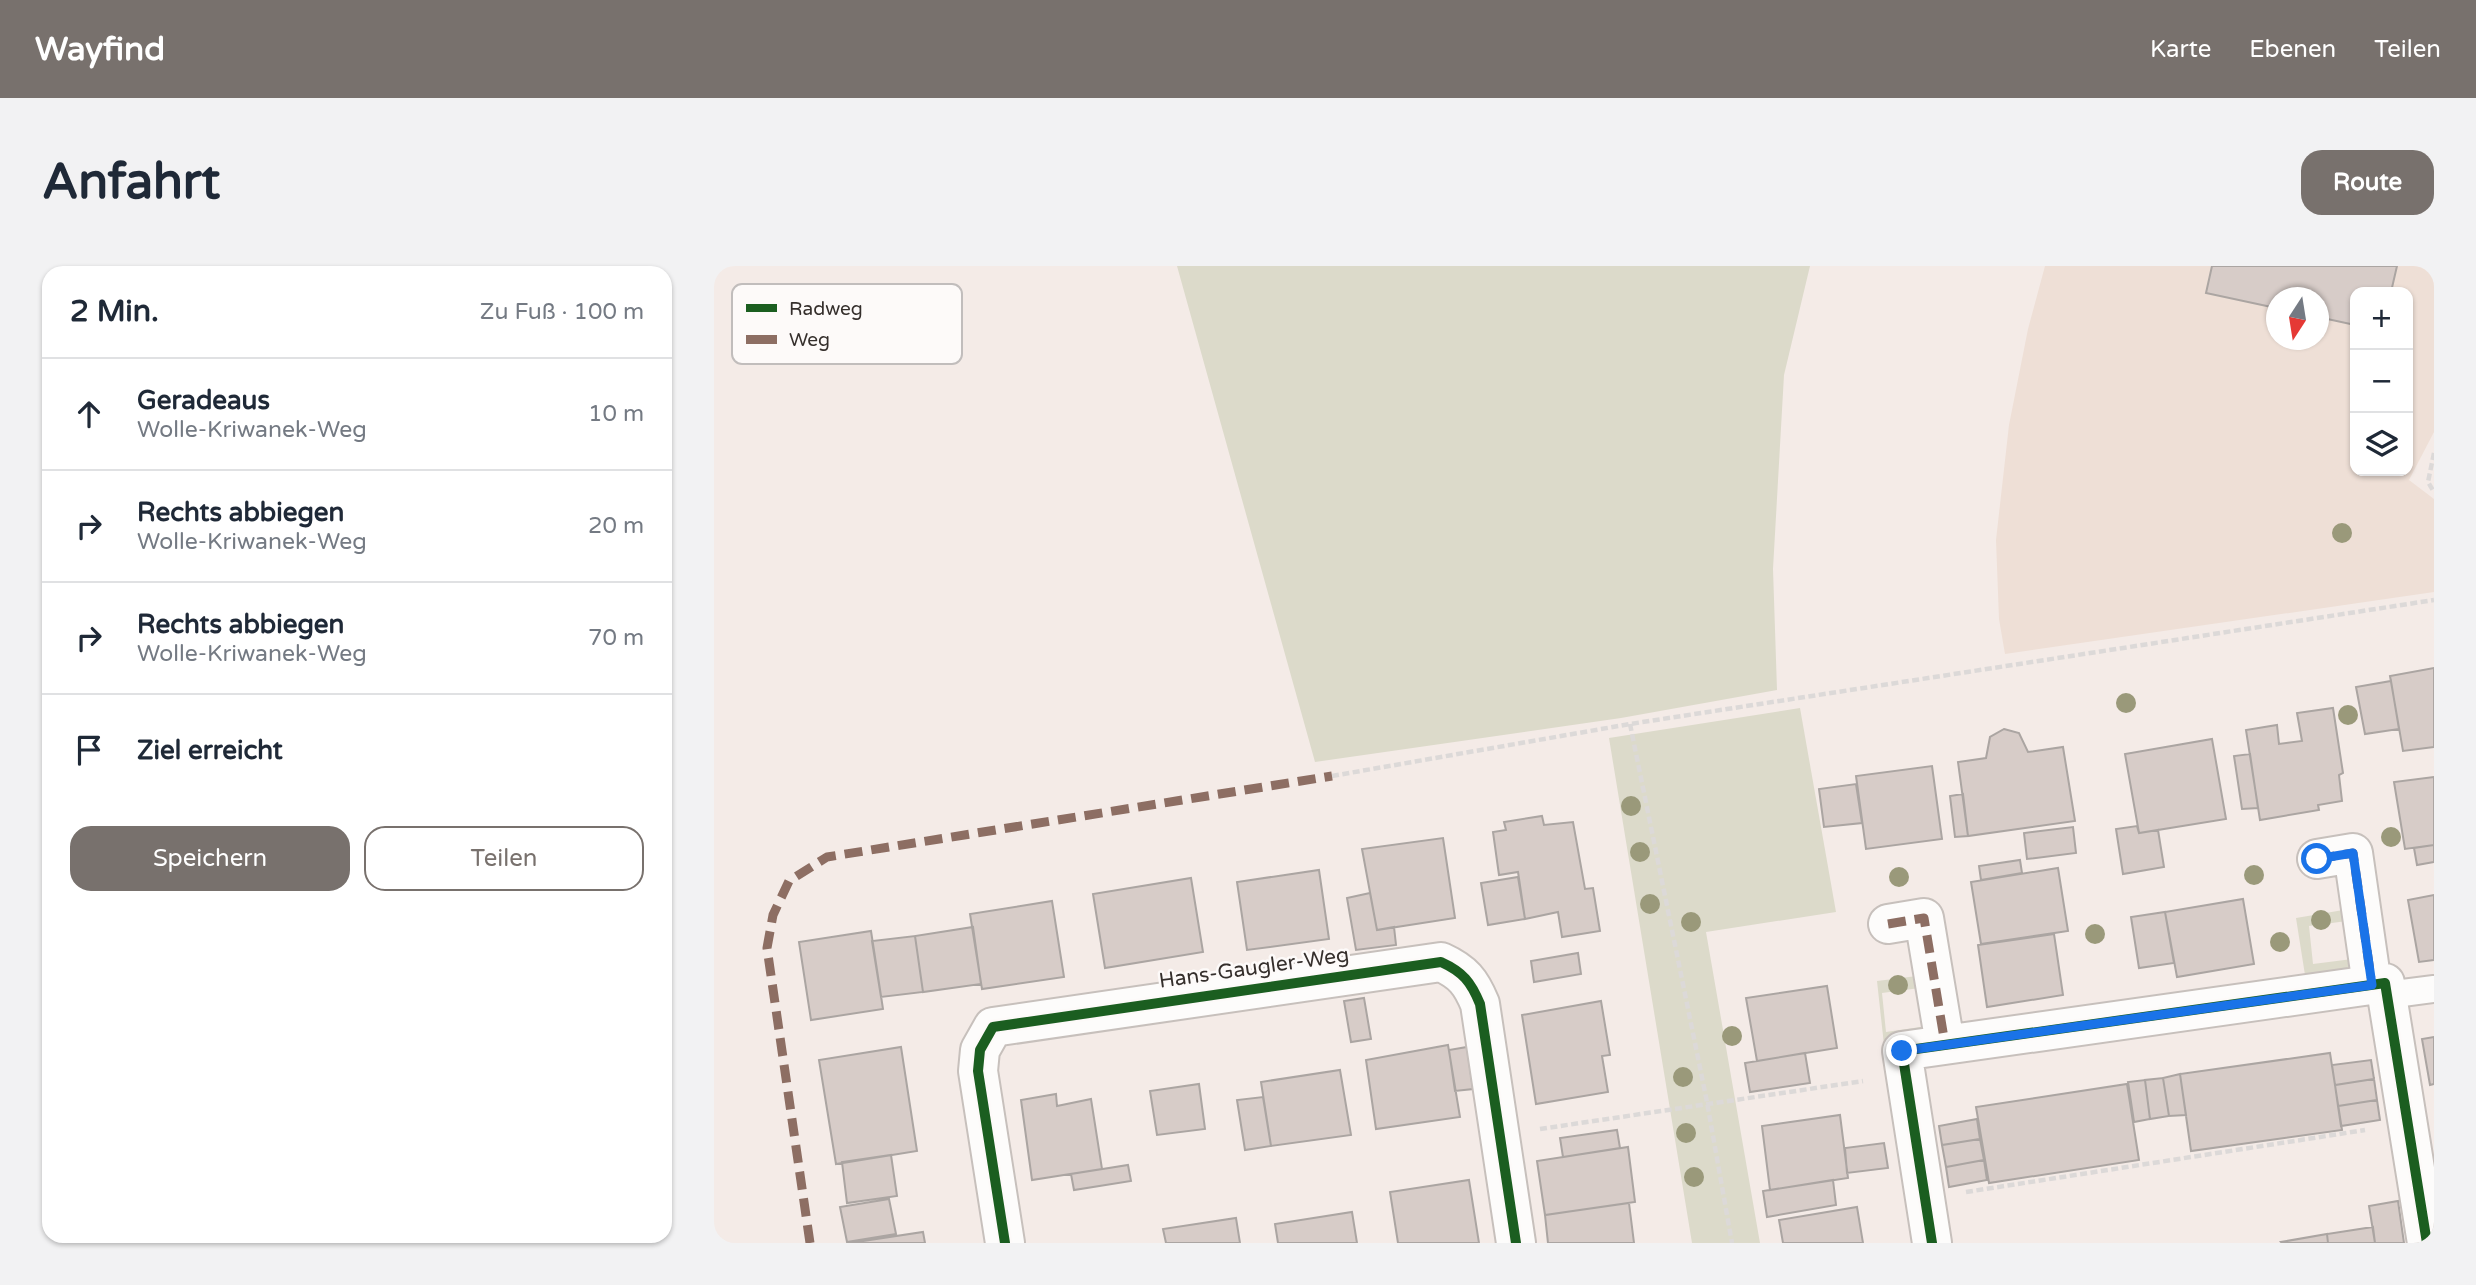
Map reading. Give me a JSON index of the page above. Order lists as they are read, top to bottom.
{
  "streets": {
    "street": ["Hans-Gaugler-Weg"]
  },
  "legend": ["Radweg", "Weg"],
  "north": "bottom",
  "page": {
    "header": "Wayfind",
    "nav": ["Karte", "Ebenen", "Teilen"],
    "buttons": [
      "Route",
      ["Speichern", "Teilen"]
    ],
    "title": "Anfahrt",
    "heading": ["2 Min.", "Zu Fuß · 100 m"],
    "map_buttons": ["+", "−"],
    "list": [
      ["Geradeaus", "Wolle-Kriwanek-Weg", "10 m"],
      ["Rechts abbiegen", "Wolle-Kriwanek-Weg", "20 m"],
      ["Rechts abbiegen", "Wolle-Kriwanek-Weg", "70 m"],
      "Ziel erreicht"
    ]
  }
}
